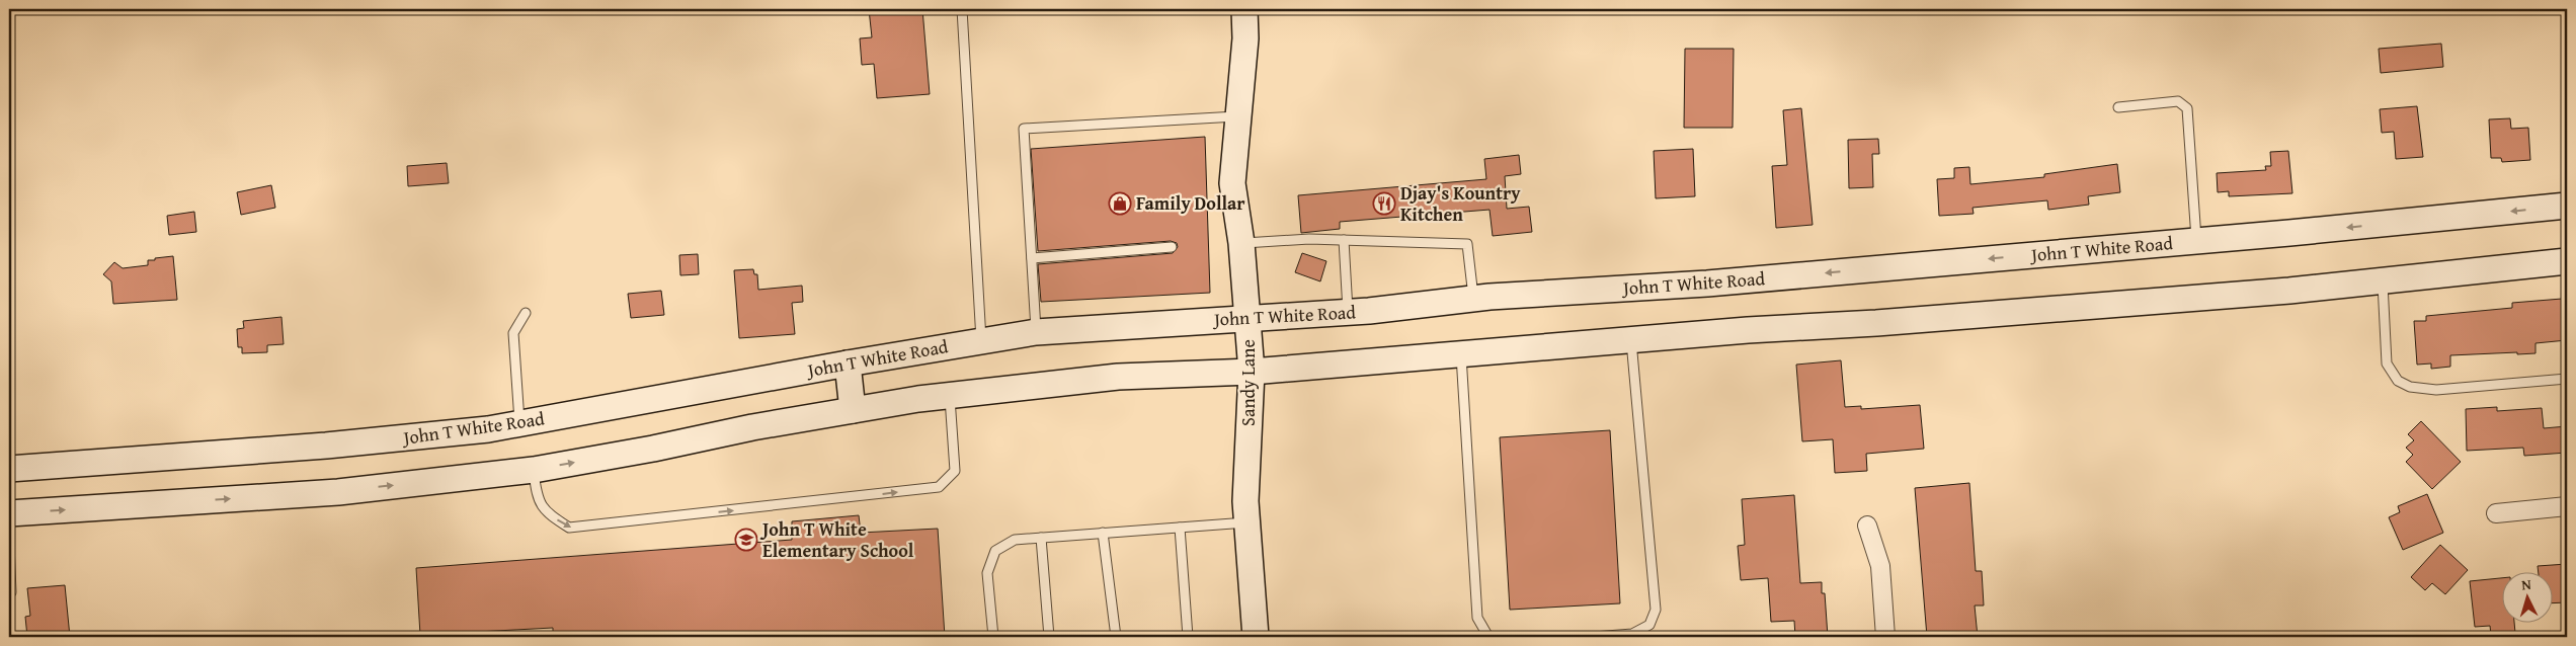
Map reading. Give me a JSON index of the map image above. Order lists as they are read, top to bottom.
{
  "streets": {
    "main road": ["John T White Road", "Sandy Lane"]
  },
  "crossings": [
    ["John T White Road", "Sandy Lane"]
  ],
  "places": {
    "shop": ["Family Dollar"],
    "restaurant": ["Djay's Kountry Kitchen"],
    "school or university": ["John T White Elementary School"]
  },
  "north": "top"
}
